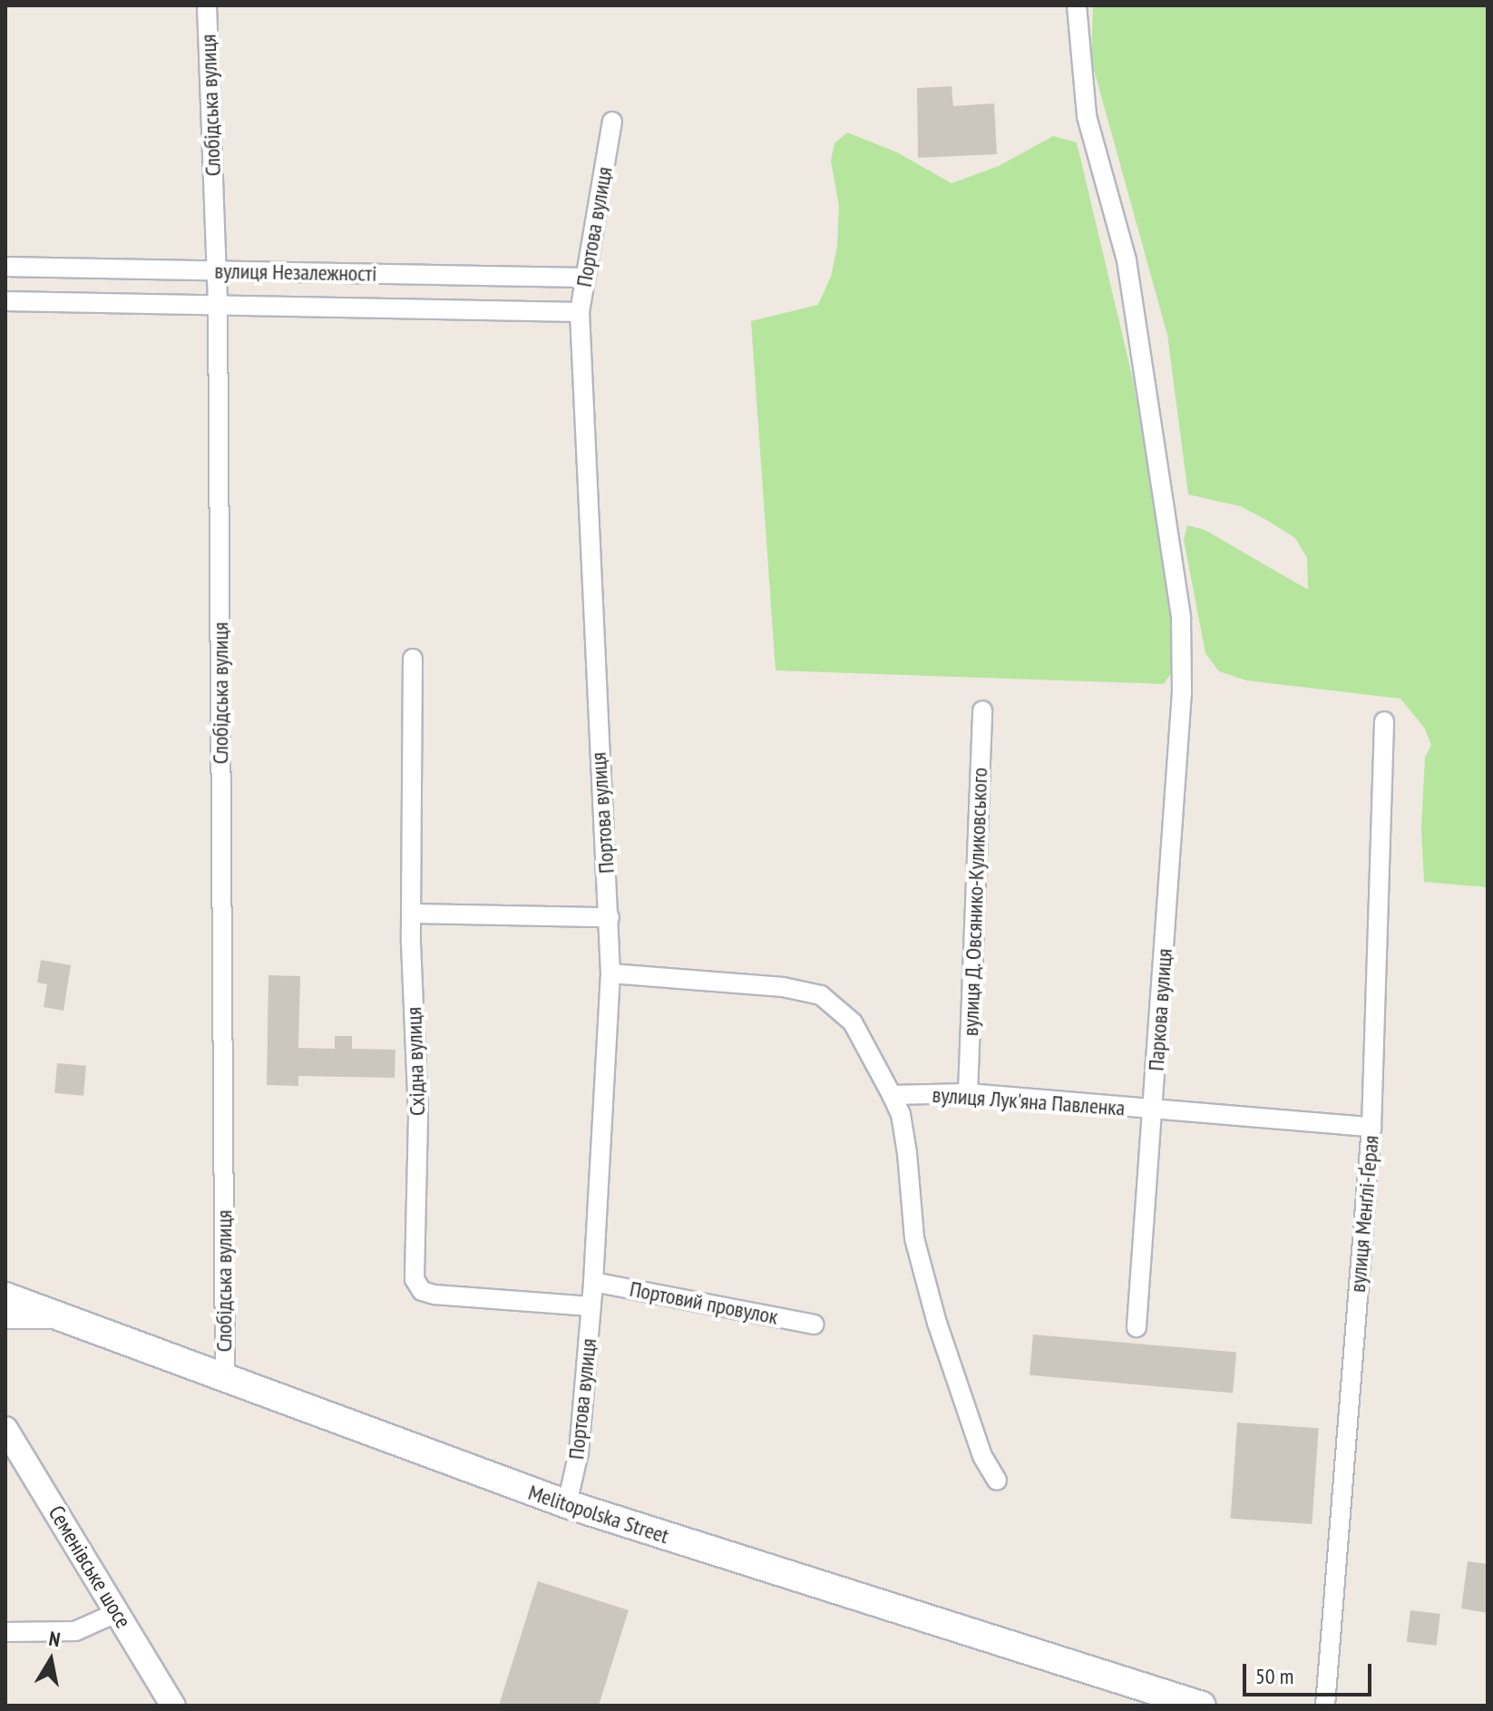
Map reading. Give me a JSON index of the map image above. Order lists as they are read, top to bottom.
{
  "streets": {
    "main road": ["Melitopolska Street"],
    "street": [
      "Слобідська вулиця",
      "Портова вулиця",
      "вулиця Незалежності",
      "вулиця Д. Овсянико-Куликовського",
      "Паркова вулиця",
      "Східна вулиця",
      "вулиця Лук'яна Павленка",
      "вулиця Менґлі-Ґерая",
      "Портовий провулок",
      "Семенівське шосе"
    ]
  },
  "crossings": [
    ["Слобідська вулиця", "вулиця Незалежності"],
    ["Слобідська вулиця", "Melitopolska Street"],
    ["Портова вулиця", "вулиця Незалежності"],
    ["Портова вулиця", "Східна вулиця"],
    ["Портова вулиця", "Портовий провулок"],
    ["Портова вулиця", "Melitopolska Street"],
    ["вулиця Д. Овсянико-Куликовського", "вулиця Лук'яна Павленка"],
    ["Паркова вулиця", "вулиця Лук'яна Павленка"],
    ["вулиця Лук'яна Павленка", "вулиця Менґлі-Ґерая"]
  ],
  "scale_bar": "50 m",
  "north": "top"
}
